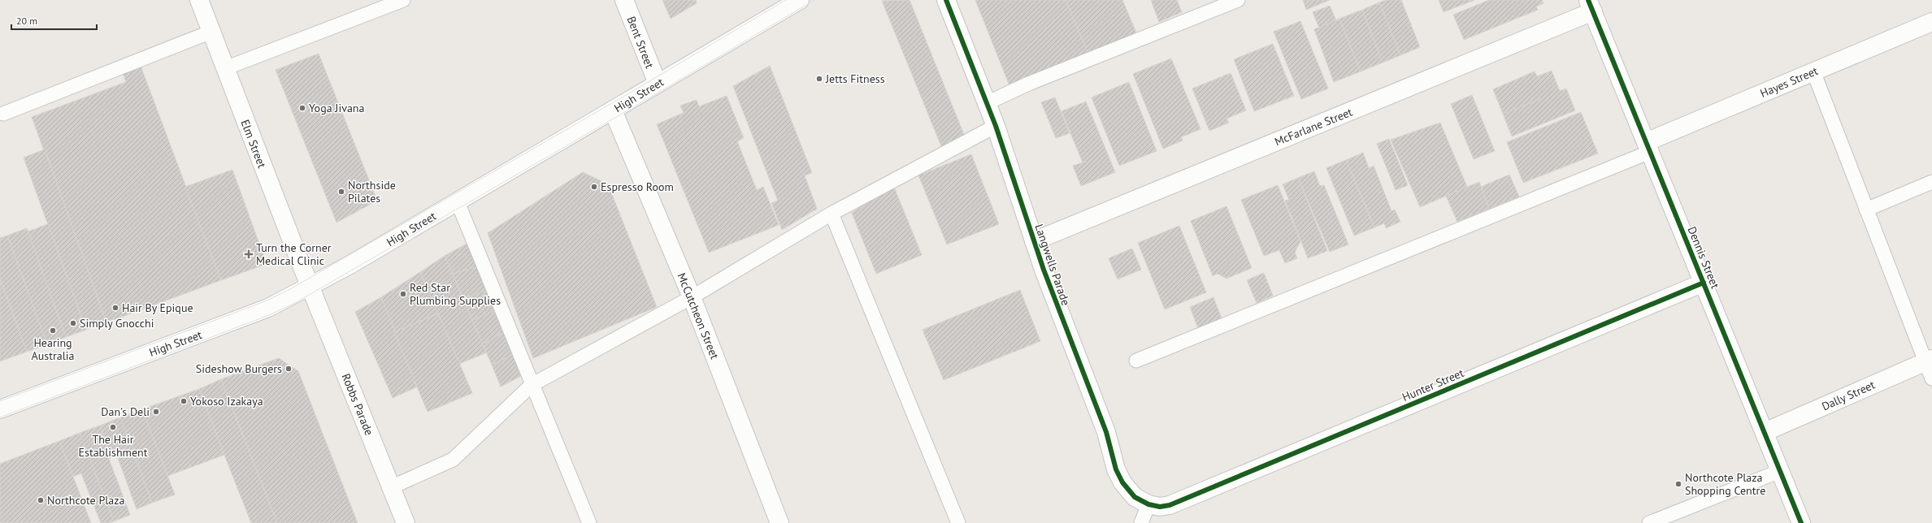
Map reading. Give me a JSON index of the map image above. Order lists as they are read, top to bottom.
{
  "streets": {
    "street": [
      "Bent Street",
      "Hayes Street",
      "High Street",
      "McFarlane Street",
      "Elm Street",
      "Dennis Street",
      "Langwells Parade",
      "McCutcheon Street",
      "Hunter Street",
      "Dally Street",
      "Robbs Parade"
    ]
  },
  "crossings": [
    ["Bent Street", "High Street"],
    ["Hayes Street", "Dennis Street"],
    ["High Street", "Elm Street"],
    ["High Street", "McCutcheon Street"],
    ["High Street", "Robbs Parade"],
    ["McFarlane Street", "Dennis Street"],
    ["McFarlane Street", "Langwells Parade"],
    ["Elm Street", "Robbs Parade"],
    ["Dennis Street", "Hunter Street"],
    ["Dennis Street", "Dally Street"],
    ["Langwells Parade", "Hunter Street"]
  ],
  "places": {
    "other": [
      "Jetts Fitness",
      "Yoga Jivana",
      "Espresso Room",
      "Northside Pilates",
      "Red Star Plumbing Supplies",
      "Hair By Epique",
      "Simply Gnocchi",
      "Hearing Australia",
      "Sideshow Burgers",
      "Yokoso Izakaya",
      "Dan's Deli",
      "The Hair Establishment",
      "Northcote Plaza Shopping Centre",
      "Northcote Plaza"
    ],
    "health": ["Turn the Corner Medical Clinic"]
  },
  "scale_bar": "20 m"
}
